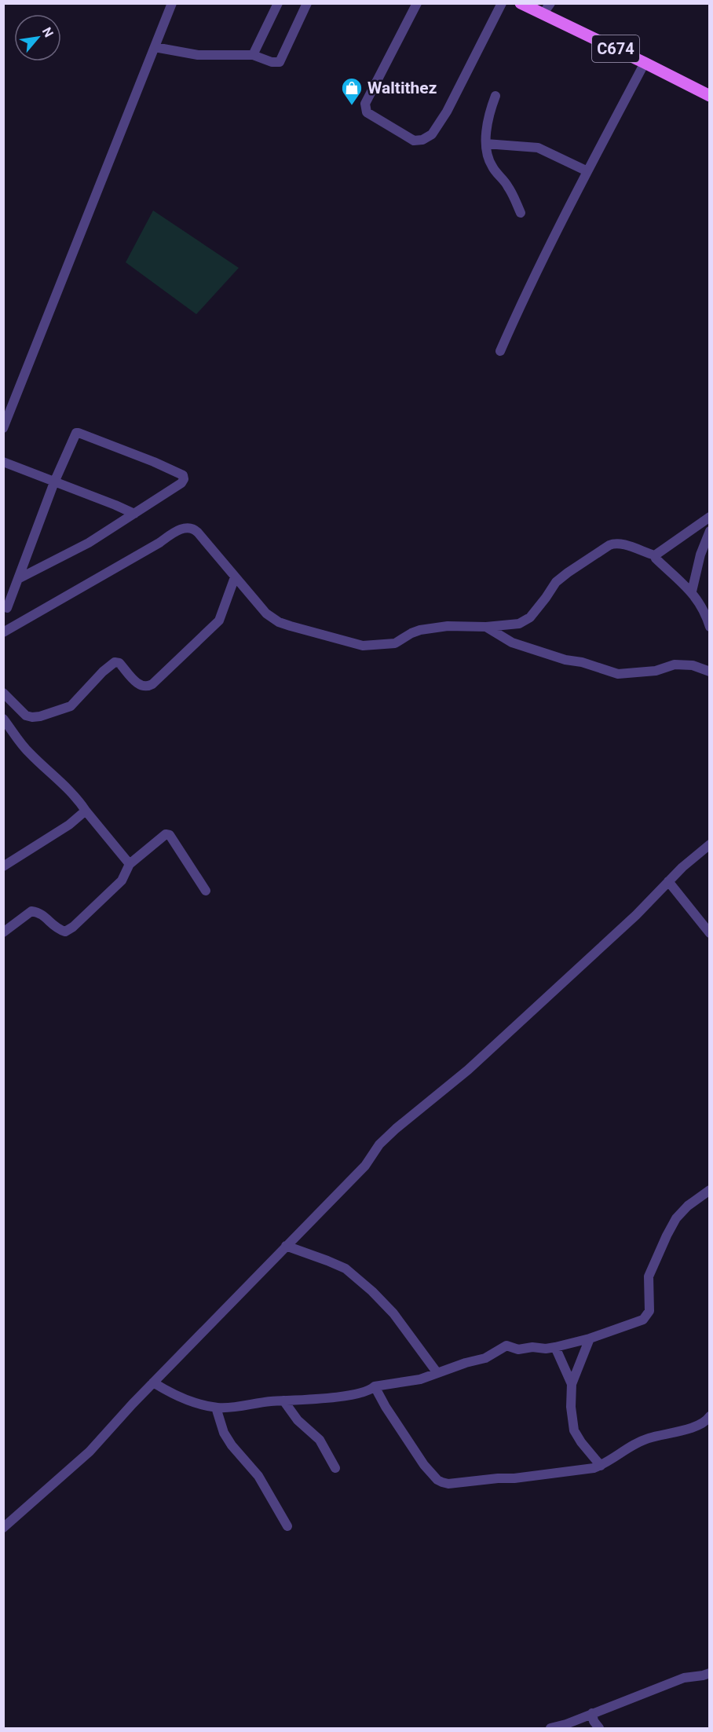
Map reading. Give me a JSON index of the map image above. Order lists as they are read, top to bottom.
{
  "streets": {
    "main road": ["C674"]
  },
  "places": {
    "shop": ["Waltithez"]
  },
  "north": "top right"
}
